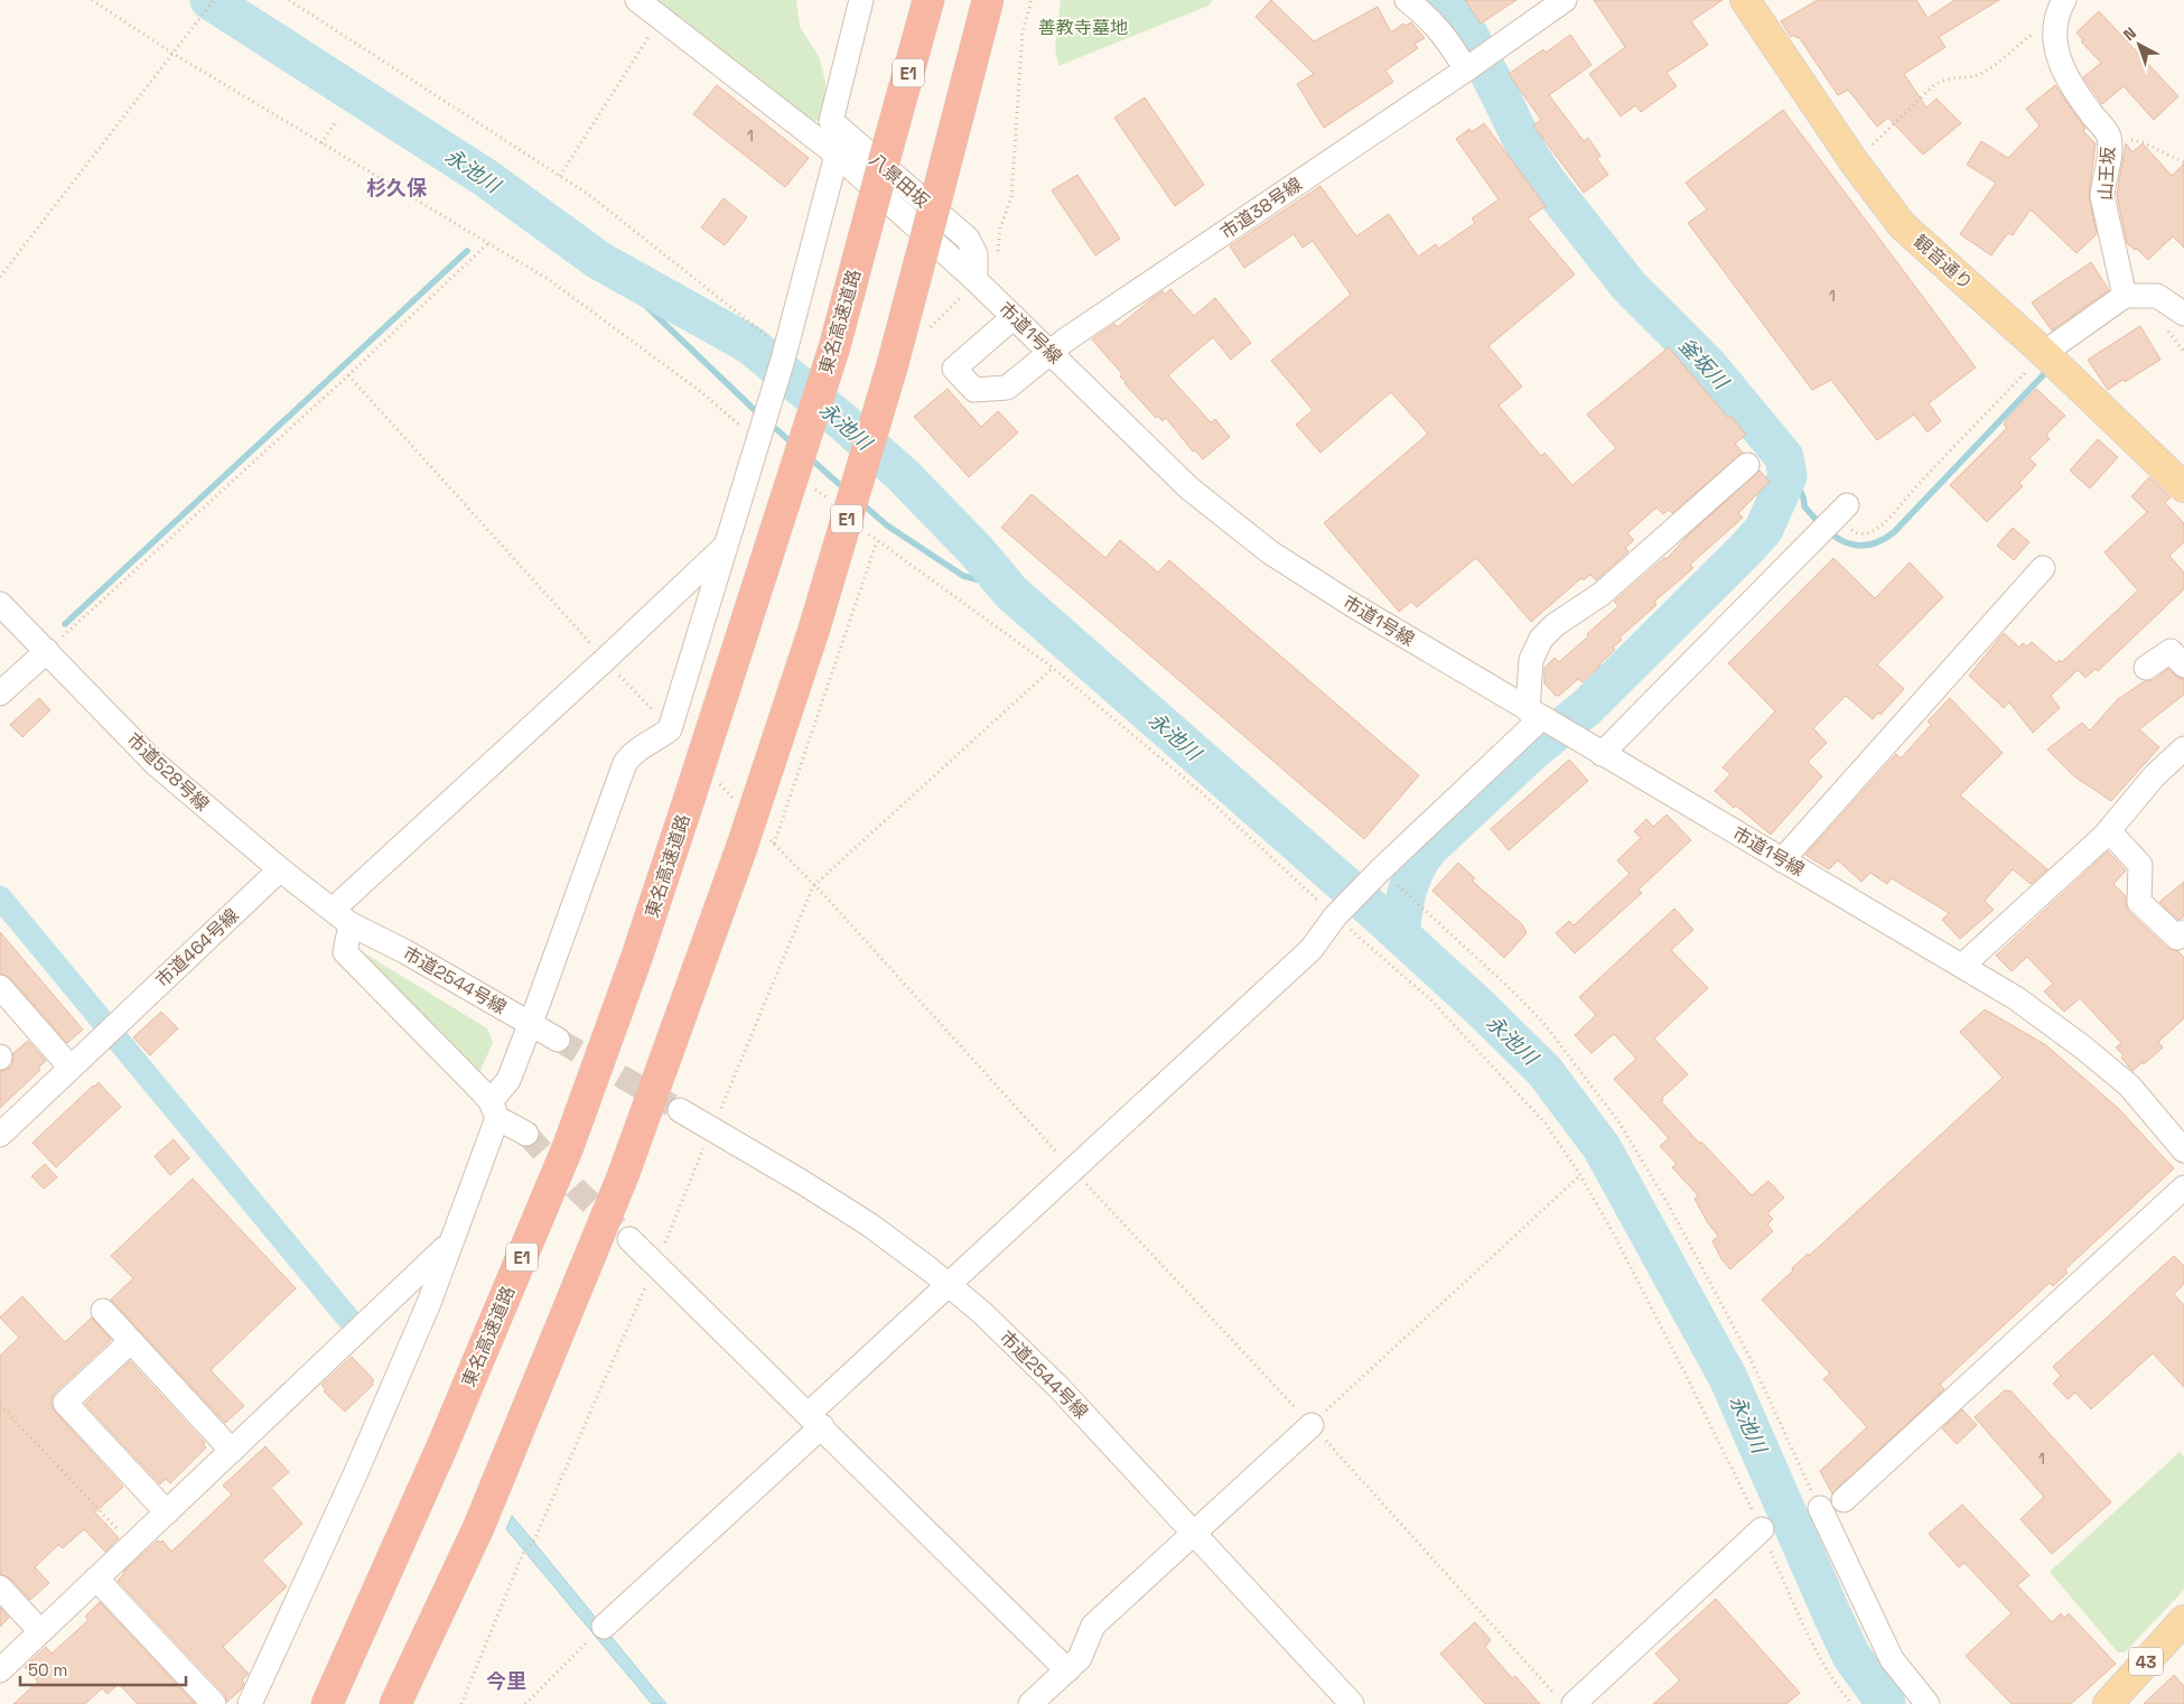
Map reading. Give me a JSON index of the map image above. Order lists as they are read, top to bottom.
{
  "streets": {
    "highway": ["E1", "東名高速道路"],
    "main road": ["観音通り", "43"],
    "street": [
      "山王坂",
      "八景田坂",
      "市道38号線",
      "市道1号線",
      "市道528号線",
      "市道464号線",
      "市道2544号線"
    ]
  },
  "crossings": [
    ["八景田坂", "市道1号線"],
    ["市道38号線", "市道1号線"],
    ["市道528号線", "市道464号線"],
    ["市道528号線", "市道2544号線"]
  ],
  "districts": ["杉久保", "今里"],
  "water": ["永池川", "釜坂川"],
  "parks": ["善教寺墓地"],
  "house_numbers": ["1", "1", "1"],
  "scale_bar": "50 m",
  "north": "top left"
}
